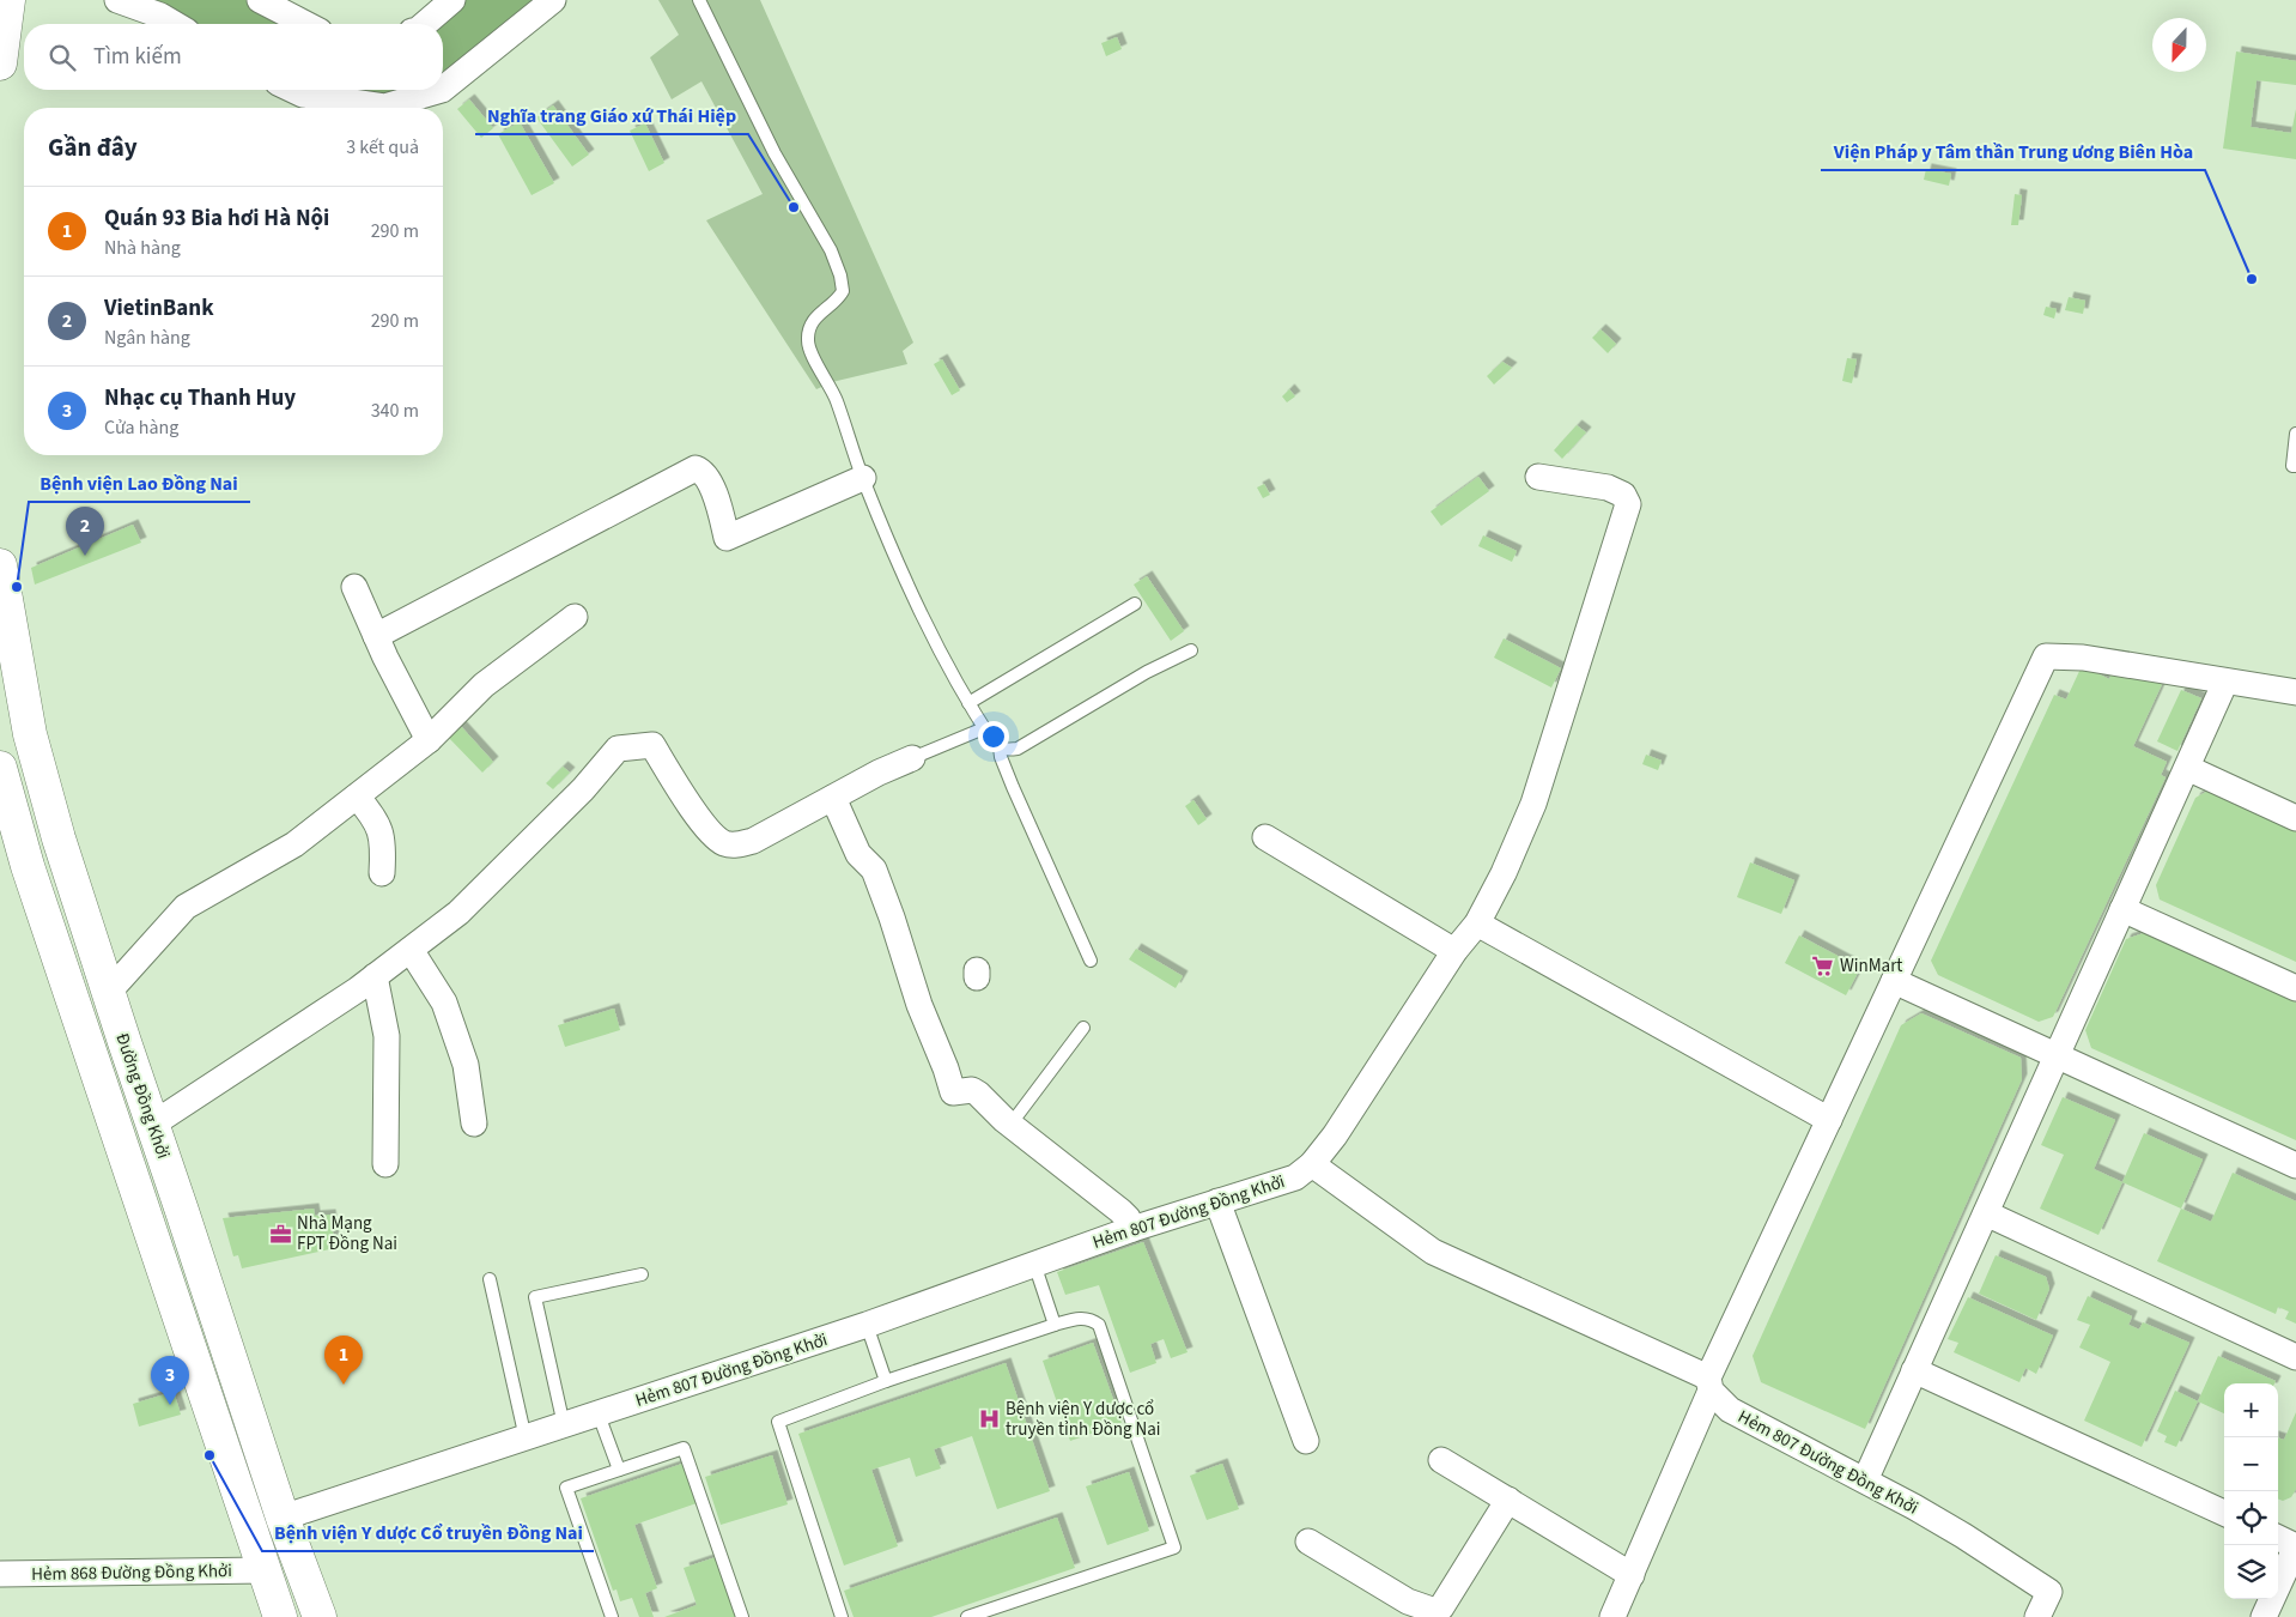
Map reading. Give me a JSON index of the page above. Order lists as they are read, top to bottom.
{
  "streets": {
    "main road": ["Đường Đồng Khởi"],
    "street": ["Hẻm 807 Đường Đồng Khởi", "Hẻm 868 Đường Đồng Khởi"]
  },
  "crossings": [
    ["Đường Đồng Khởi", "Hẻm 807 Đường Đồng Khởi"],
    ["Đường Đồng Khởi", "Hẻm 868 Đường Đồng Khởi"]
  ],
  "places": {
    "other": [
      "Nghĩa trang Giáo xứ Thái Hiệp",
      "Viện Pháp y Tâm thần Trung ương Biên Hòa",
      "Bệnh viện Lao Đồng Nai",
      "Bệnh viện Y dược Cổ truyền Đồng Nai"
    ],
    "supermarket": ["WinMart"],
    "office": ["Nhà Mạng FPT Đồng Nai"],
    "hospital": ["Bệnh viện Y dược cổ truyền tỉnh Đồng Nai"]
  },
  "north": "bottom",
  "page": {
    "search": "Tìm kiếm",
    "heading": ["Gần đây", "3 kết quả"],
    "list": [
      {
        "mark": "1",
        "name": "Quán 93 Bia hơi Hà Nội",
        "note": "Nhà hàng",
        "value": "290 m"
      },
      {
        "mark": "2",
        "name": "VietinBank",
        "note": "Ngân hàng",
        "value": "290 m"
      },
      {
        "mark": "3",
        "name": "Nhạc cụ Thanh Huy",
        "note": "Cửa hàng",
        "value": "340 m"
      }
    ],
    "pins": ["2", "1", "3"],
    "map_buttons": ["+", "−"]
  }
}
